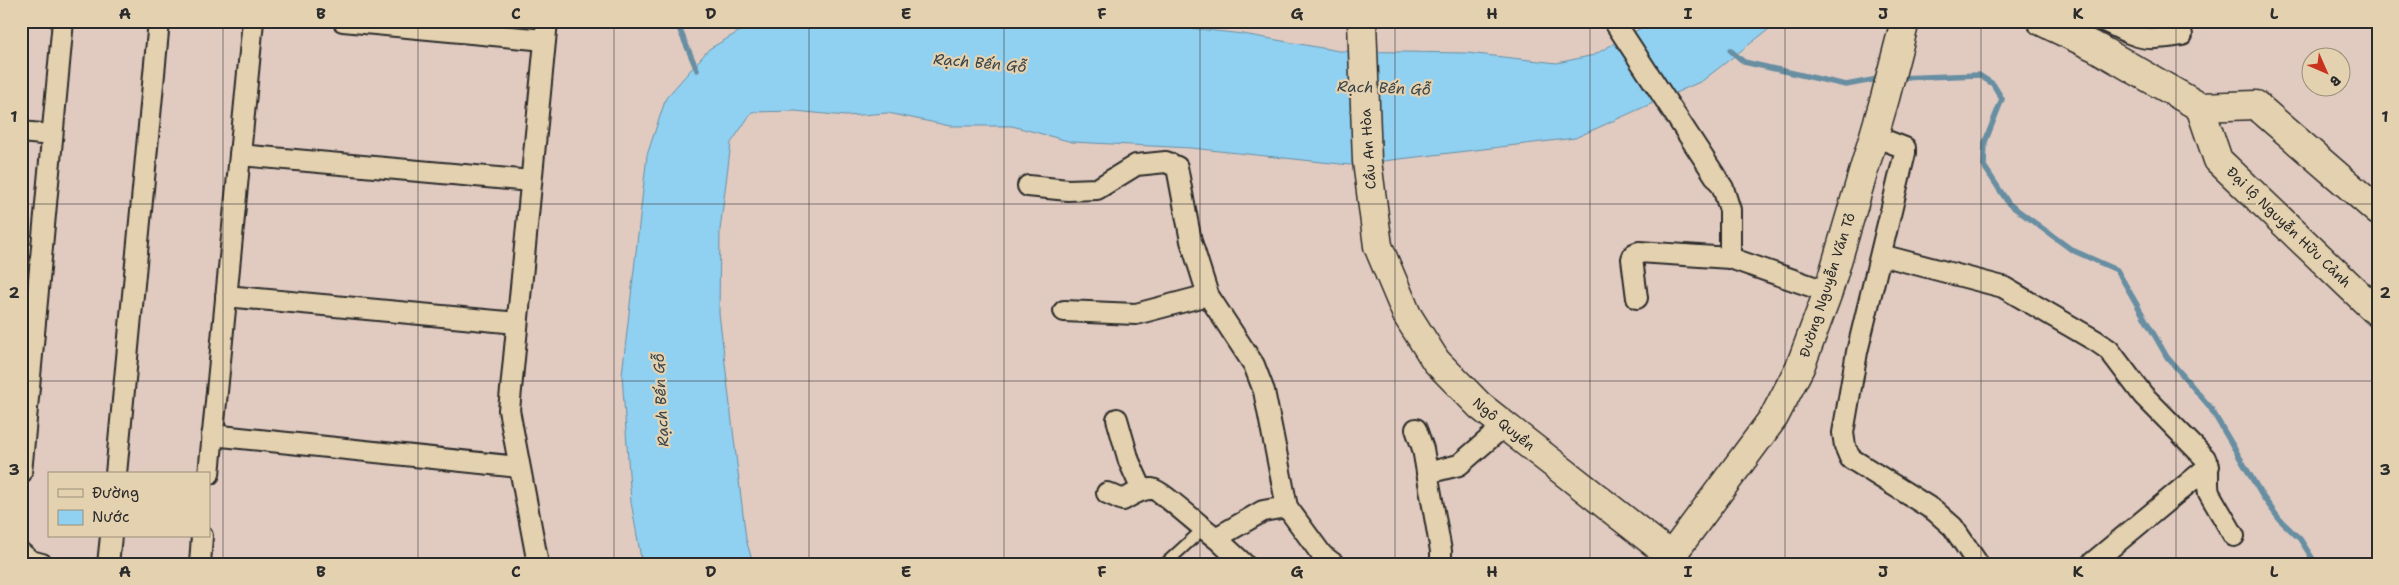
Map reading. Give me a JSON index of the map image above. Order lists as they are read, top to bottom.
{
  "streets": {
    "street": [
      "Cầu An Hòa",
      "Đại lộ Nguyễn Hữu Cảnh",
      "Đường Nguyễn Văn Tỏ",
      "Ngô Quyền"
    ]
  },
  "crossings": [
    ["Cầu An Hòa", "Ngô Quyền"],
    ["Đường Nguyễn Văn Tỏ", "Ngô Quyền"]
  ],
  "water": ["Rạch Bến Gỗ"],
  "legend": ["Đường", "Nước"],
  "north": "bottom right",
  "grid": {
    "columns": [
      "A",
      "B",
      "C",
      "D",
      "E",
      "F",
      "G",
      "H",
      "I",
      "J",
      "K",
      "L"
    ],
    "rows": ["1", "2", "3"]
  }
}
